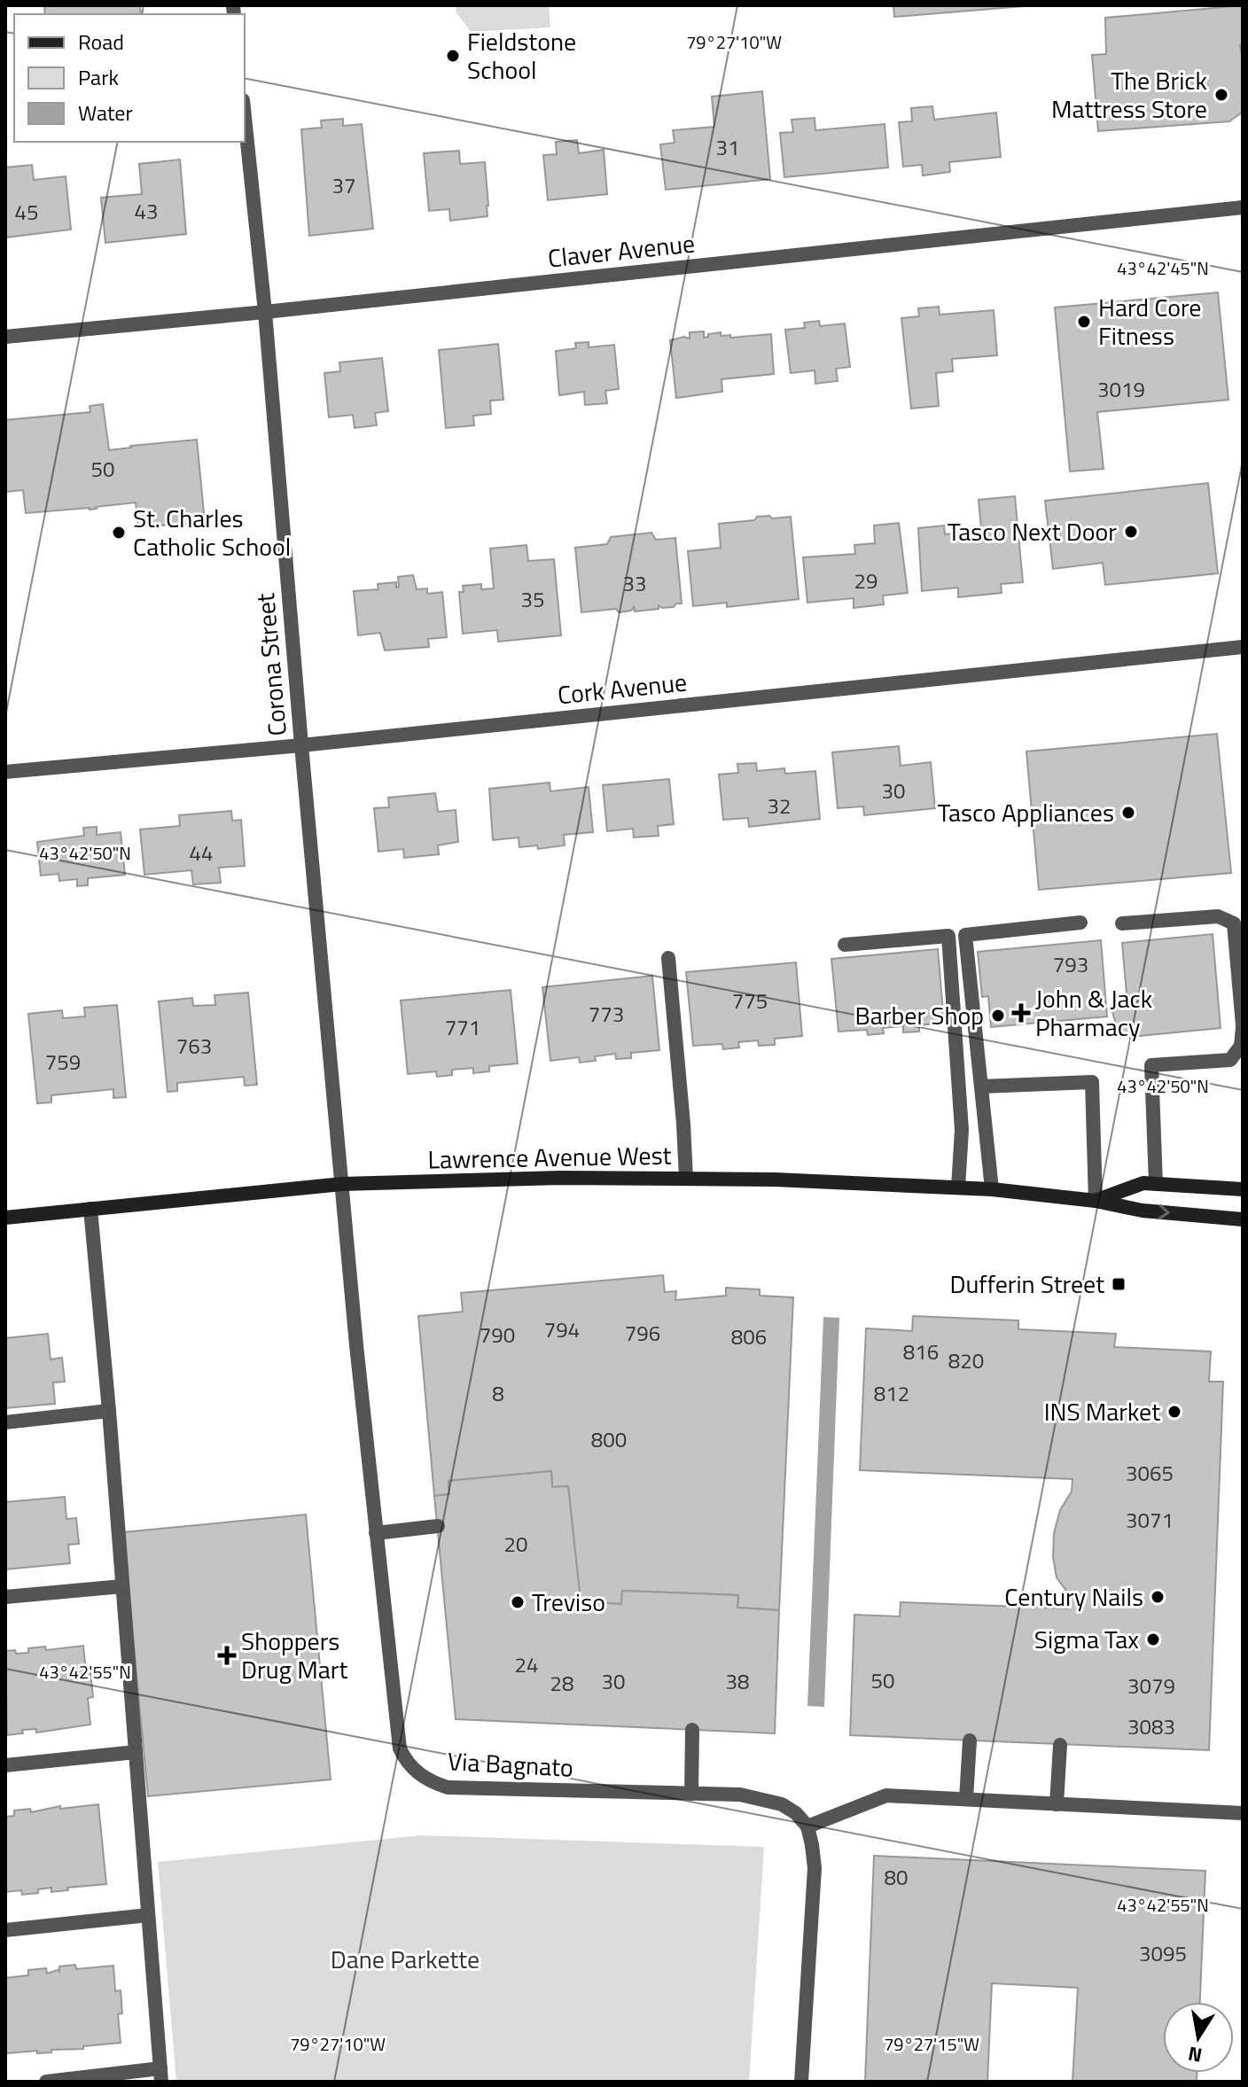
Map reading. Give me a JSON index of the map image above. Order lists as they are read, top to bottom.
{
  "streets": {
    "main road": ["Lawrence Avenue West"],
    "street": [
      "Claver Avenue",
      "Corona Street",
      "Cork Avenue",
      "Via Bagnato"
    ]
  },
  "crossings": [
    ["Claver Avenue", "Corona Street"],
    ["Corona Street", "Cork Avenue"],
    ["Corona Street", "Lawrence Avenue West"],
    ["Corona Street", "Via Bagnato"],
    ["Lawrence Avenue West", "Via Bagnato"]
  ],
  "parks": ["Dane Parkette"],
  "places": {
    "other": [
      "Fieldstone School",
      "The Brick Mattress Store",
      "Hard Core Fitness",
      "Tasco Next Door",
      "St. Charles Catholic School",
      "Tasco Appliances",
      "Barber Shop",
      "INS Market",
      "Century Nails",
      "Treviso",
      "Sigma Tax"
    ],
    "health": ["John & Jack Pharmacy", "Shoppers Drug Mart"],
    "transit": ["Dufferin Street"]
  },
  "house_numbers": [
    "31",
    "37",
    "43",
    "45",
    "3019",
    "50",
    "29",
    "33",
    "35",
    "30",
    "32",
    "44",
    "793",
    "775",
    "773",
    "771",
    "763",
    "759",
    "794",
    "796",
    "790",
    "806",
    "816",
    "820",
    "8",
    "812",
    "800",
    "3065",
    "3071",
    "20",
    "24",
    "50",
    "30",
    "38",
    "28",
    "3079",
    "3083",
    "80",
    "3095"
  ],
  "legend": ["Road", "Park", "Water"],
  "north": "bottom",
  "coordinates": [
    "79°27'10\"W",
    "43°42'45\"N",
    "43°42'50\"N",
    "43°42'55\"N",
    "79°27'15\"W"
  ]
}
